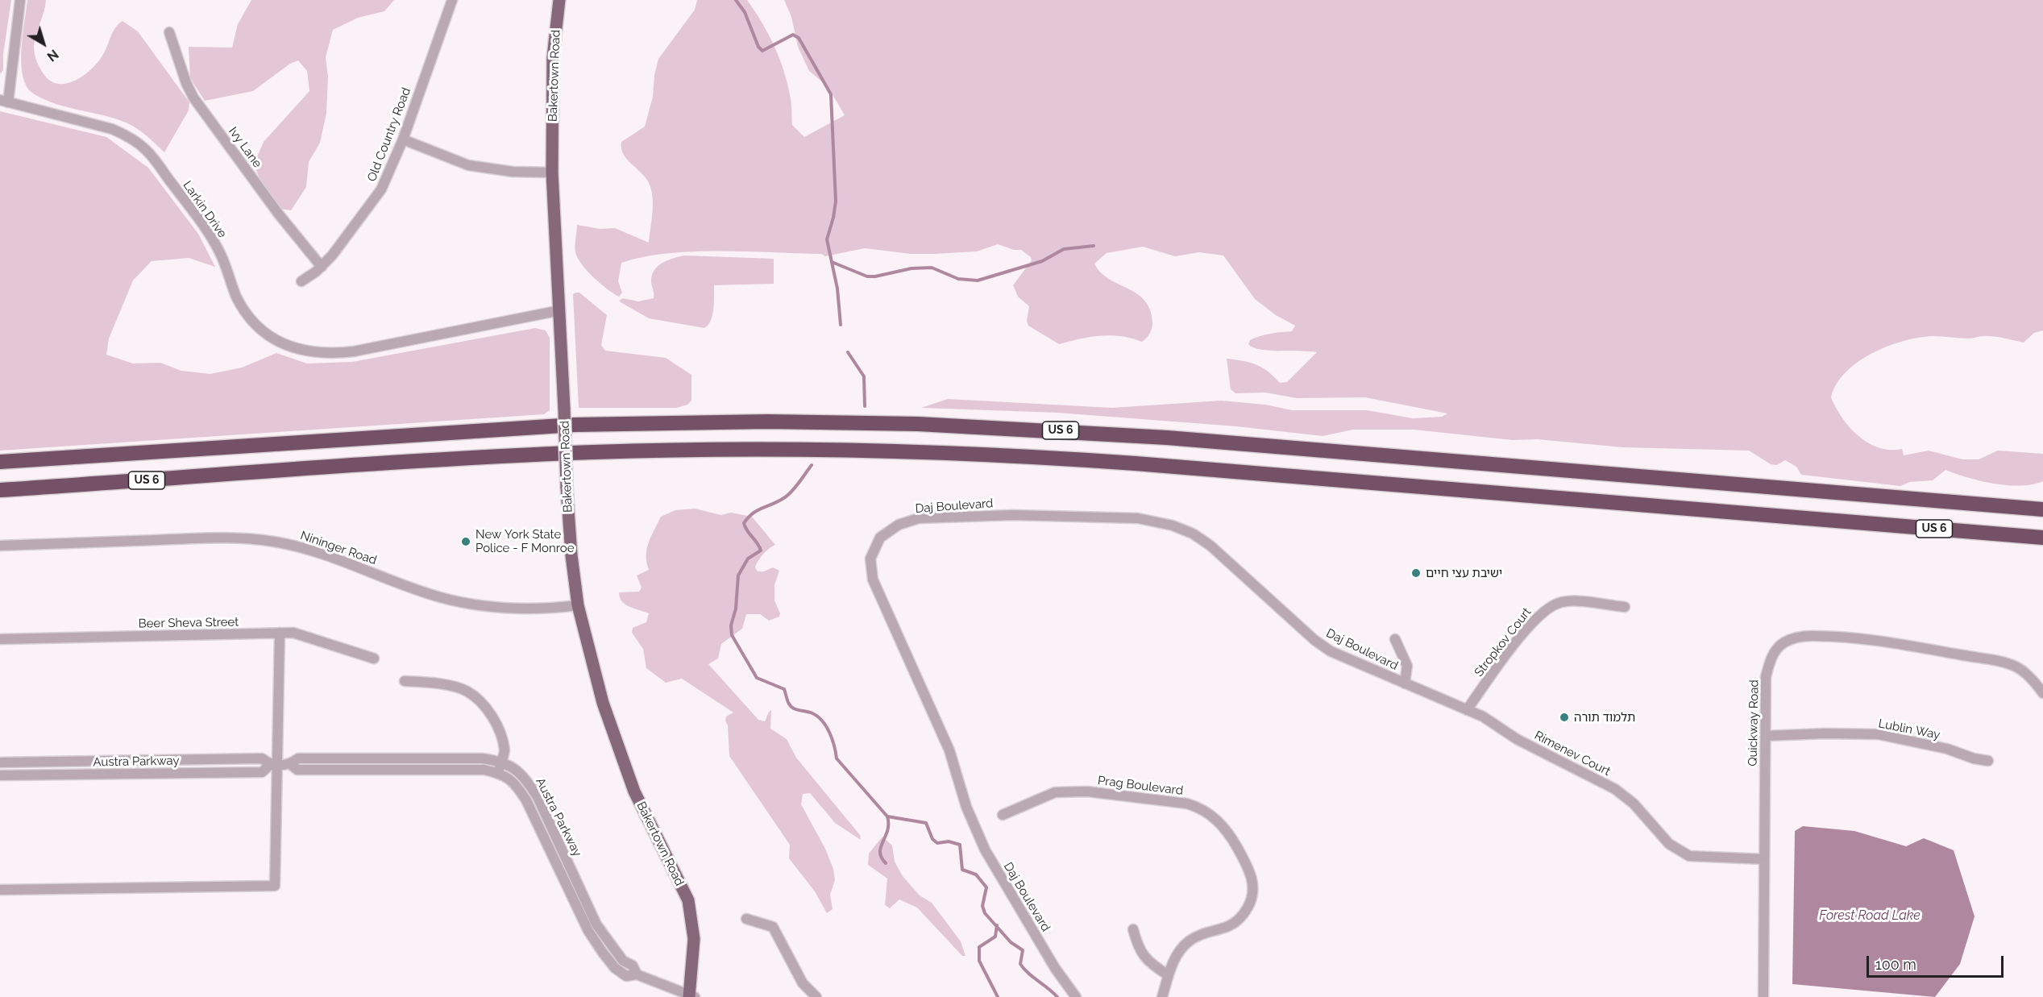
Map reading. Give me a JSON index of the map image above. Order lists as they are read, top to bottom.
{
  "streets": {
    "highway": ["US 6"],
    "main road": ["Bakertown Road"],
    "street": [
      "Old Country Road",
      "Ivy Lane",
      "Larkin Drive",
      "Daj Boulevard",
      "Nininger Road",
      "Beer Sheva Street",
      "Stropkov Court",
      "Quickway Road",
      "Lublin Way",
      "Rimenev Court",
      "Austra Parkway",
      "Prag Boulevard"
    ]
  },
  "crossings": [
    ["Bakertown Road", "Larkin Drive"],
    ["Bakertown Road", "Nininger Road"],
    ["Bakertown Road", "Austra Parkway"],
    ["Old Country Road", "Ivy Lane"],
    ["Daj Boulevard", "Rimenev Court"],
    ["Stropkov Court", "Rimenev Court"],
    ["Quickway Road", "Lublin Way"],
    ["Quickway Road", "Rimenev Court"]
  ],
  "water": ["Forest Road Lake"],
  "places": ["New York State Police - F Monroe", "ישיבת עצי חיים", "תלמוד תורה"],
  "scale_bar": "100 m",
  "north": "bottom right"
}
